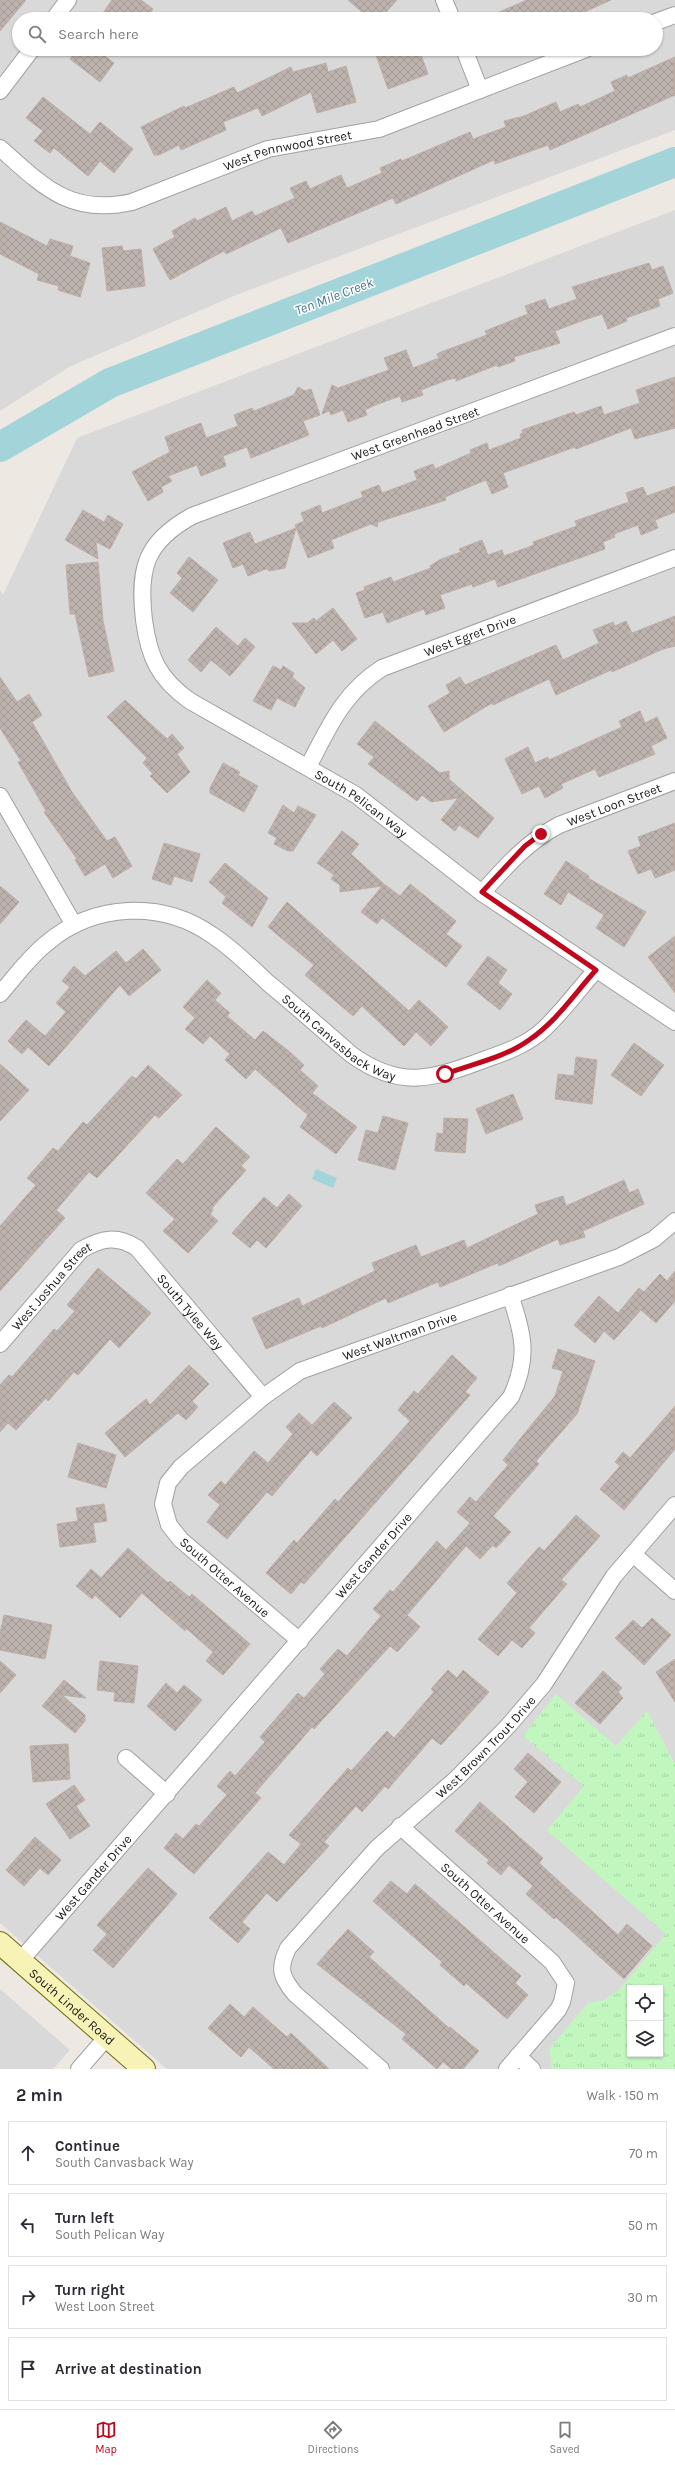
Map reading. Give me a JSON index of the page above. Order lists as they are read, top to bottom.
{
  "streets": {
    "street": [
      "West Pennwood Street",
      "West Greenhead Street",
      "West Egret Drive",
      "South Pelican Way",
      "West Loon Street",
      "South Canvasback Way",
      "West Joshua Street",
      "South Tylee Way",
      "West Waltman Drive",
      "West Gander Drive",
      "South Otter Avenue",
      "West Brown Trout Drive",
      "South Linder Road"
    ]
  },
  "crossings": [
    ["West Greenhead Street", "South Pelican Way"],
    ["West Egret Drive", "South Pelican Way"],
    ["South Pelican Way", "West Loon Street"],
    ["South Pelican Way", "South Canvasback Way"],
    ["West Joshua Street", "South Tylee Way"],
    ["South Tylee Way", "West Waltman Drive"],
    ["West Waltman Drive", "West Gander Drive"],
    ["West Waltman Drive", "South Otter Avenue"],
    ["West Gander Drive", "South Otter Avenue"],
    ["West Gander Drive", "South Linder Road"],
    ["South Otter Avenue", "West Brown Trout Drive"]
  ],
  "water": ["Ten Mile Creek"],
  "page": {
    "search": "Search here",
    "heading": ["2 min", "Walk · 150 m"],
    "list": [
      ["Continue", "South Canvasback Way", "70 m"],
      ["Turn left", "South Pelican Way", "50 m"],
      ["Turn right", "West Loon Street", "30 m"],
      "Arrive at destination"
    ],
    "nav": ["Map", "Directions", "Saved"]
  }
}
